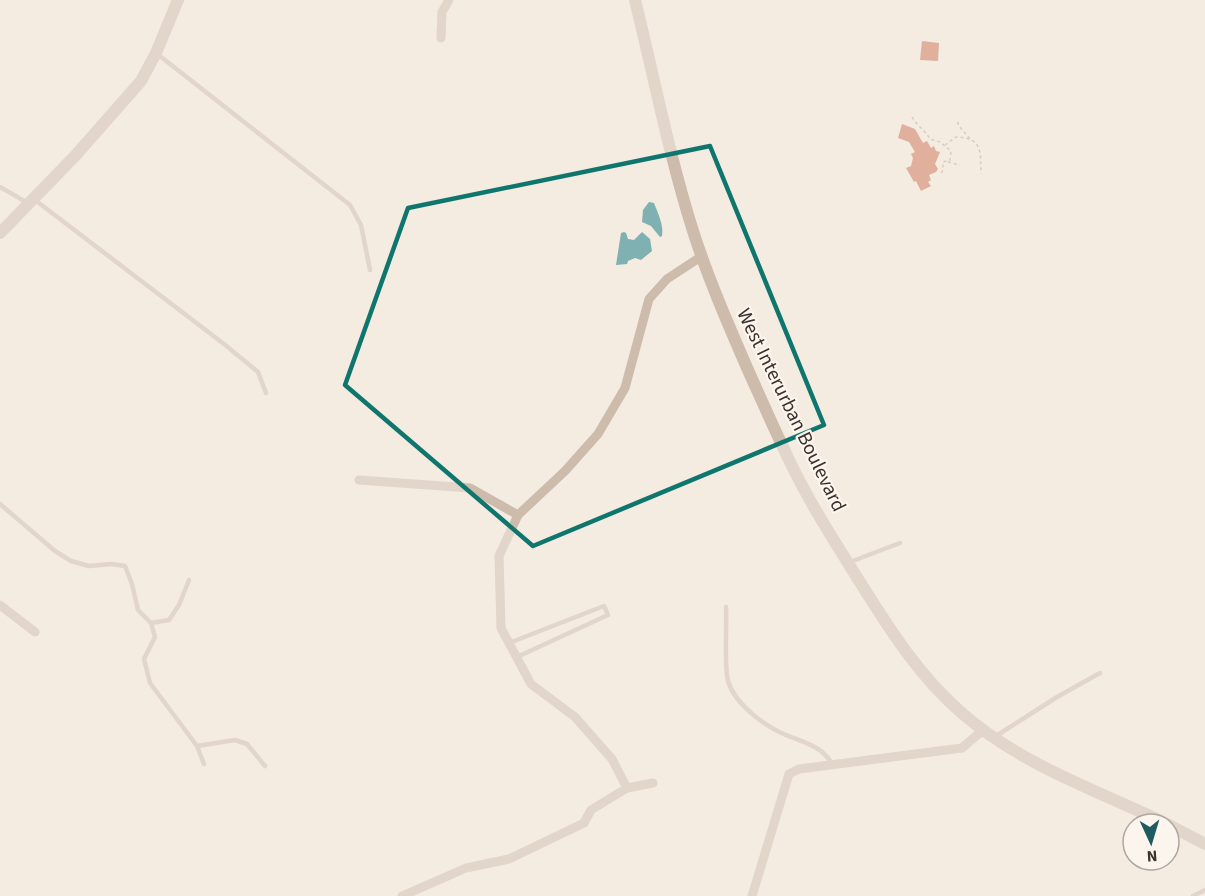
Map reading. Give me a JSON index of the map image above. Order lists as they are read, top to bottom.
{
  "streets": {
    "street": ["West Interurban Boulevard"]
  },
  "north": "bottom"
}
